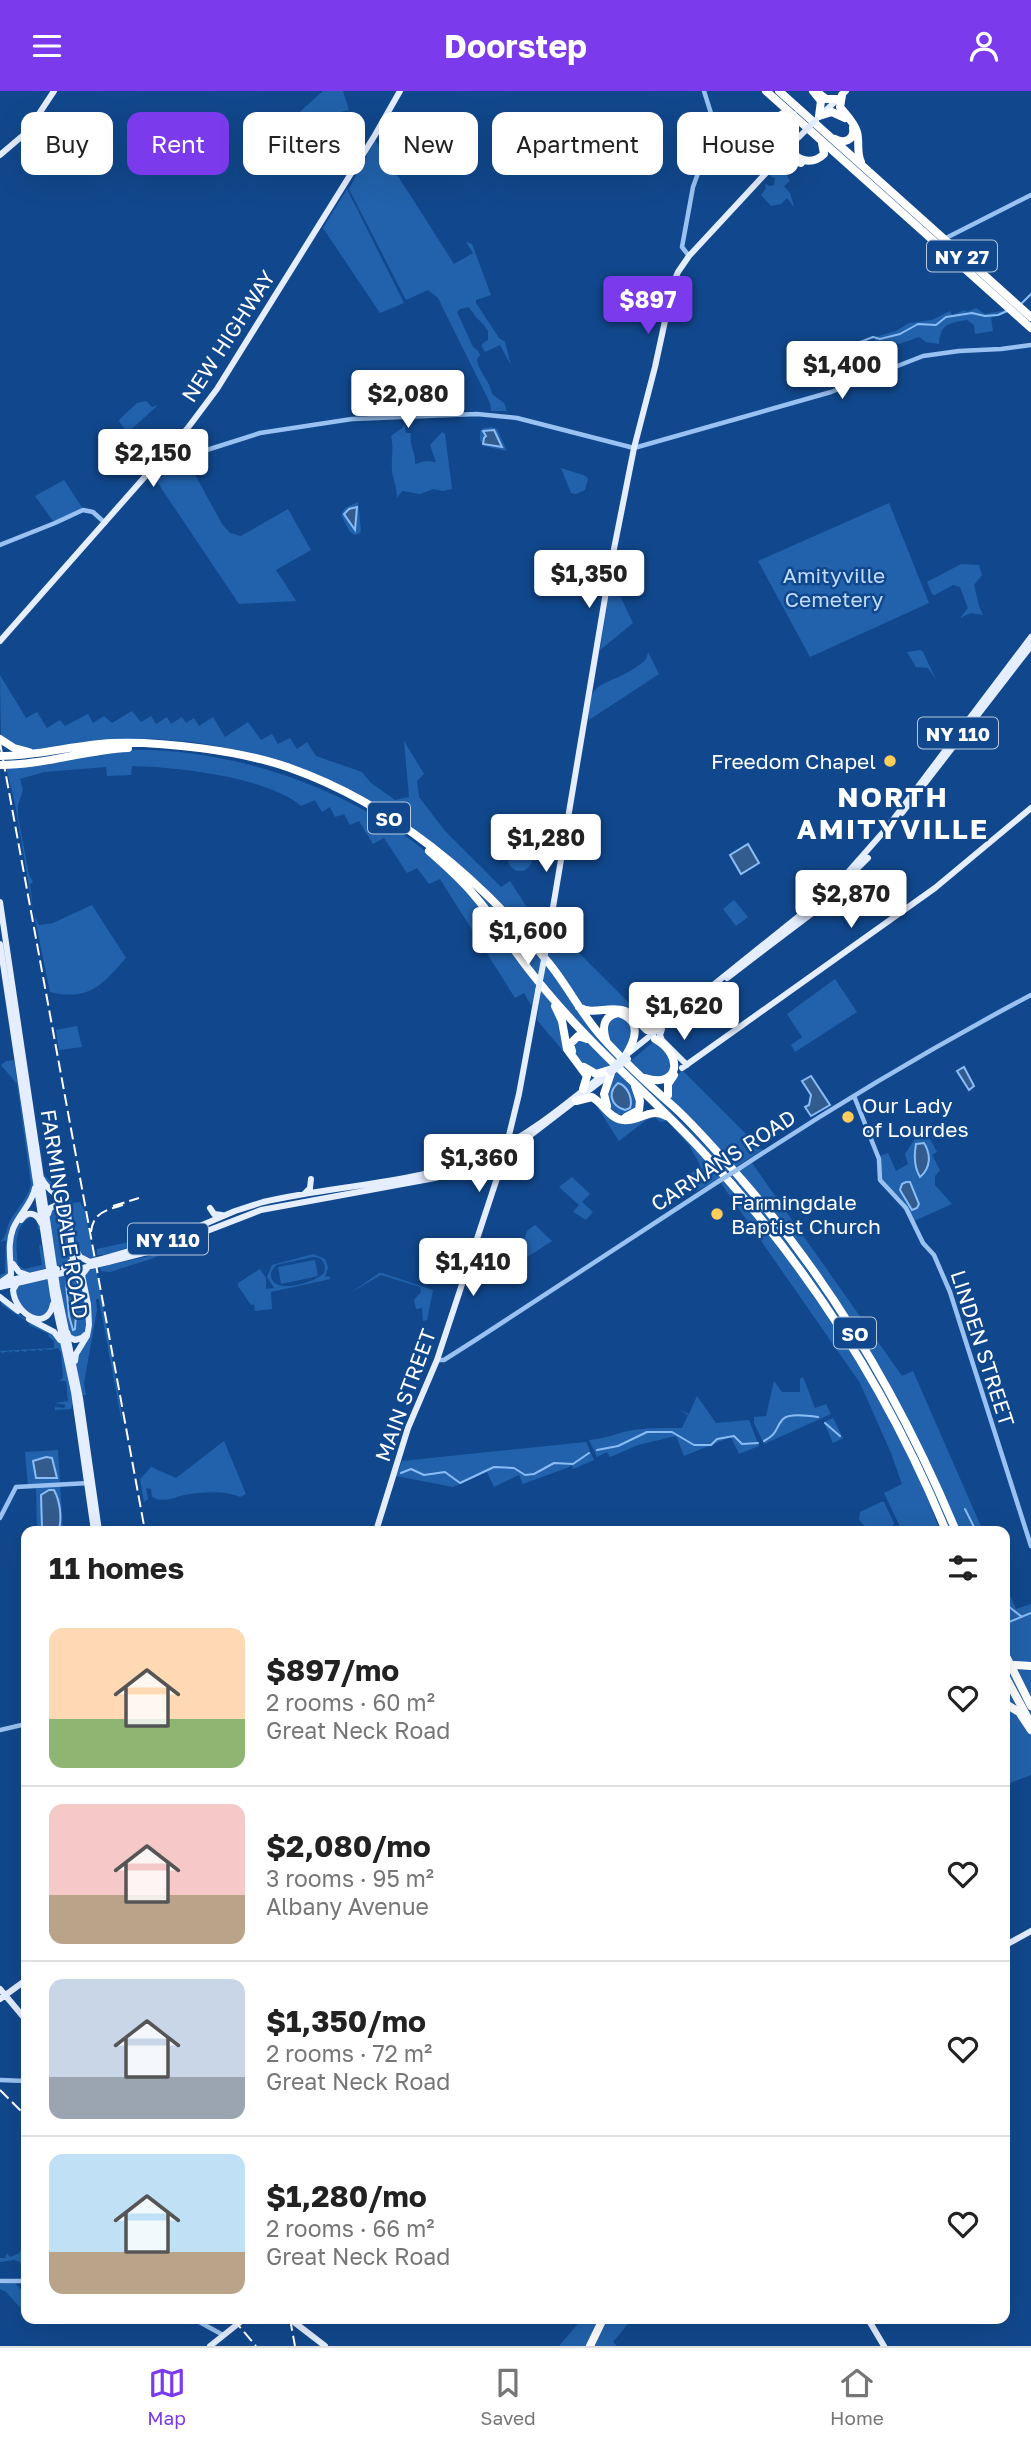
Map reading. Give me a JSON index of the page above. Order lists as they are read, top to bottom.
{
  "streets": {
    "highway": ["NY 27", "SO"],
    "main road": [
      "NEW HIGHWAY",
      "NY 110",
      "FARMINGDALE ROAD",
      "MAIN STREET"
    ],
    "street": ["CARMANS ROAD", "LINDEN STREET"]
  },
  "crossings": [
    ["NY 110", "FARMINGDALE ROAD"],
    ["NY 110", "MAIN STREET"],
    ["CARMANS ROAD", "LINDEN STREET"],
    ["CARMANS ROAD", "MAIN STREET"]
  ],
  "districts": ["NORTH AMITYVILLE"],
  "parks": ["Amityville Cemetery"],
  "places": ["Freedom Chapel", "Our Lady of Lourdes", "Farmingdale Baptist Church"],
  "page": {
    "header": "Doorstep",
    "chip": [
      "Buy",
      "Rent",
      "Filters",
      "New",
      "Apartment",
      "House"
    ],
    "price": [
      "$897",
      "$1,400",
      "$2,080",
      "$2,150",
      "$1,350",
      "$1,280",
      "$2,870",
      "$1,600",
      "$1,620",
      "$1,360",
      "$1,410"
    ],
    "heading": "11 homes",
    "list": [
      {
        "name": "$897/mo",
        "note": "2 rooms · 60 m² · Great Neck Road"
      },
      {
        "name": "$2,080/mo",
        "note": "3 rooms · 95 m² · Albany Avenue"
      },
      {
        "name": "$1,350/mo",
        "note": "2 rooms · 72 m² · Great Neck Road"
      },
      {
        "name": "$1,280/mo",
        "note": "2 rooms · 66 m² · Great Neck Road"
      }
    ],
    "tabs": ["Map", "Saved", "Home"]
  }
}
